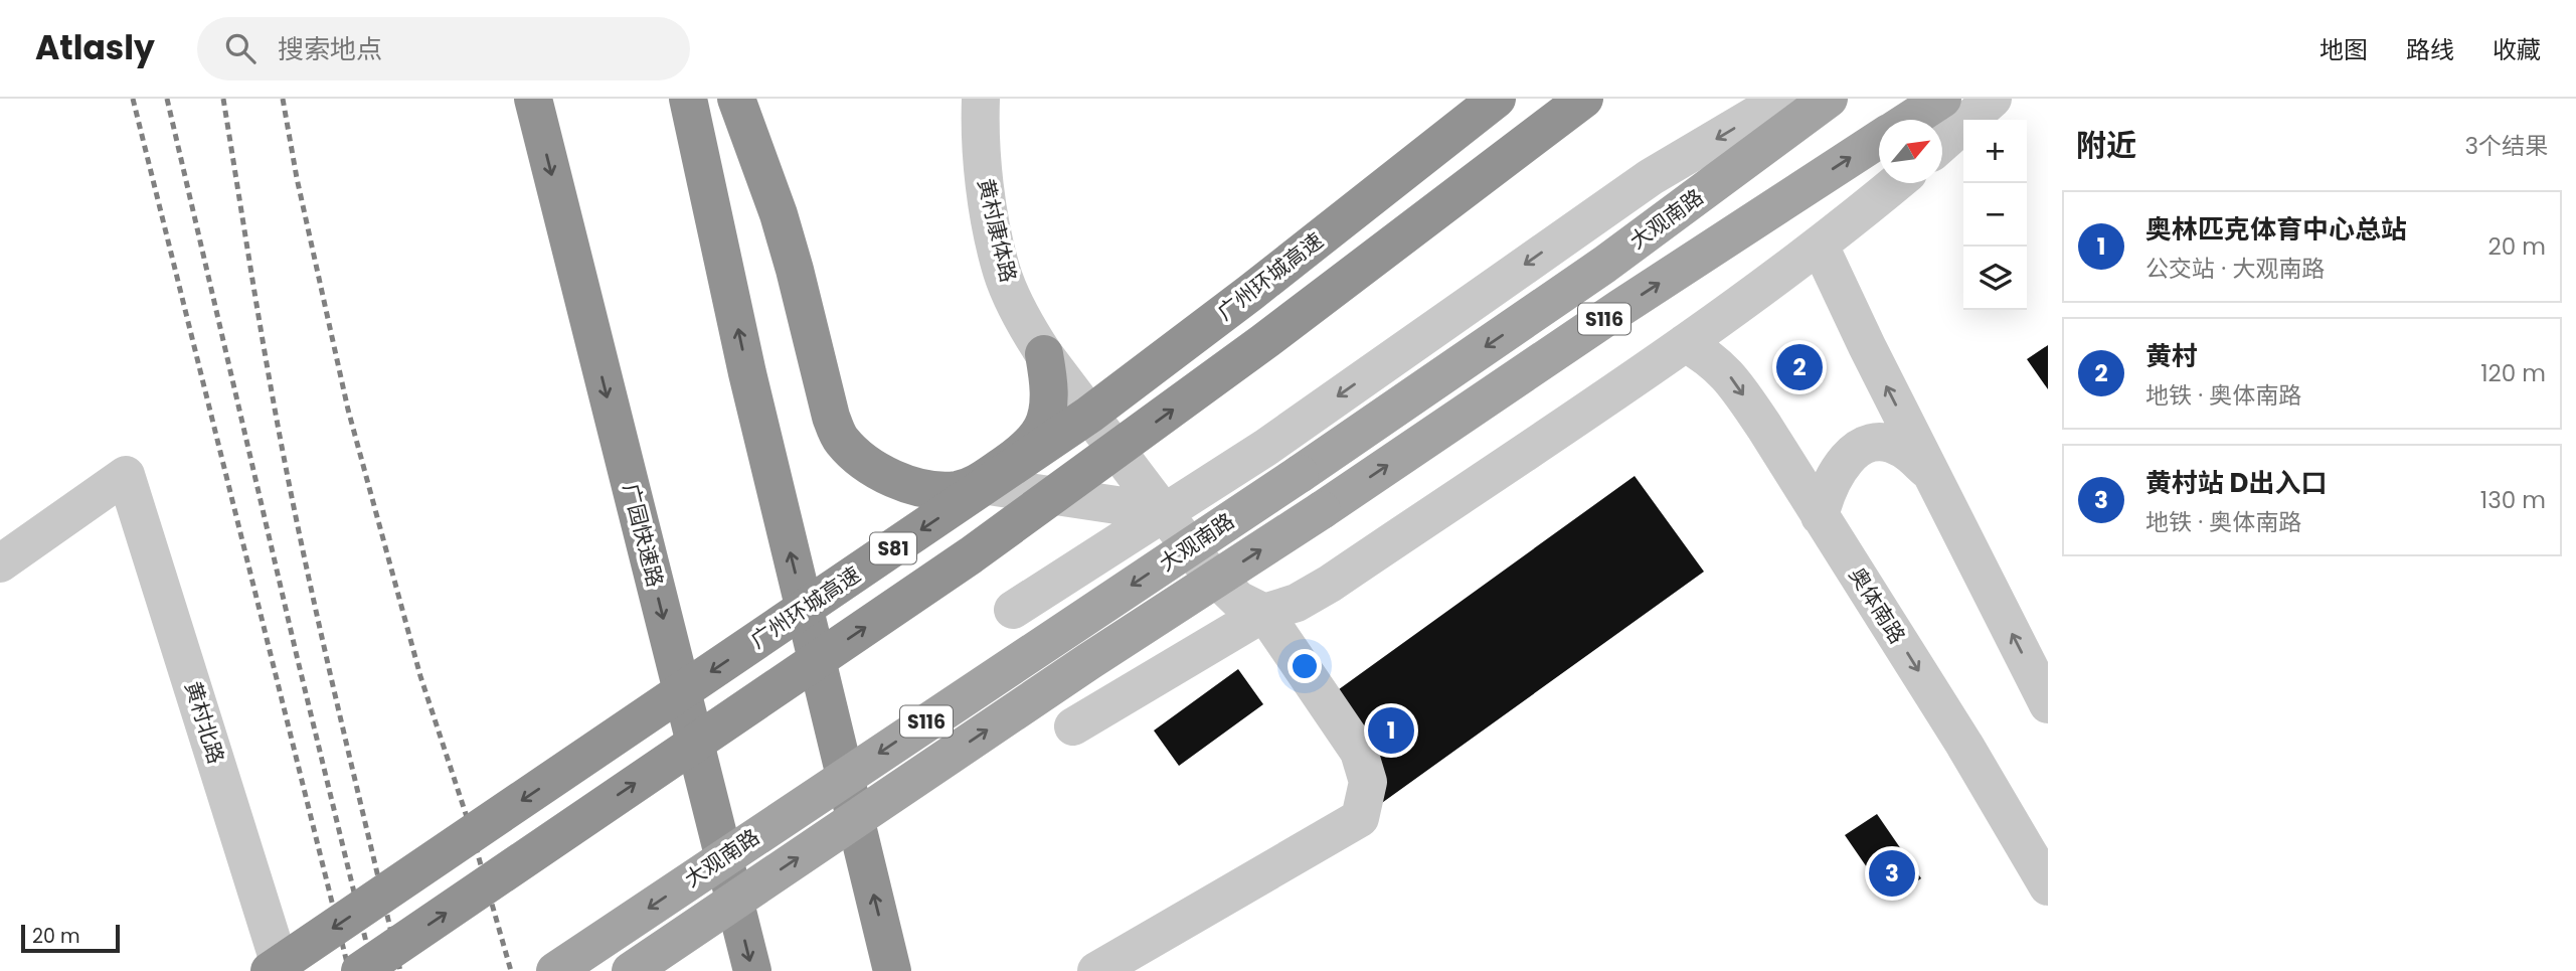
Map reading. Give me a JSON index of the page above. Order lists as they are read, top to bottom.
{
  "streets": {
    "highway": ["广州环城高速", "广园快速路", "S81"],
    "main road": ["大观南路", "S116"],
    "street": ["黄村康体路", "奥体南路", "黄村北路"]
  },
  "scale_bar": "20 m",
  "north": "top right",
  "page": {
    "header": "Atlasly",
    "search": "搜索地点",
    "nav": ["地图", "路线", "收藏"],
    "heading": ["附近", "3个结果"],
    "map_buttons": ["+", "−"],
    "list": [
      {
        "mark": "1",
        "name": "奥林匹克体育中心总站",
        "note": "公交站 · 大观南路",
        "value": "20 m"
      },
      {
        "mark": "2",
        "name": "黄村",
        "note": "地铁 · 奥体南路",
        "value": "120 m"
      },
      {
        "mark": "3",
        "name": "黄村站 D出入口",
        "note": "地铁 · 奥体南路",
        "value": "130 m"
      }
    ],
    "pins": ["2", "1", "3"],
    "scale": "20 m"
  }
}
